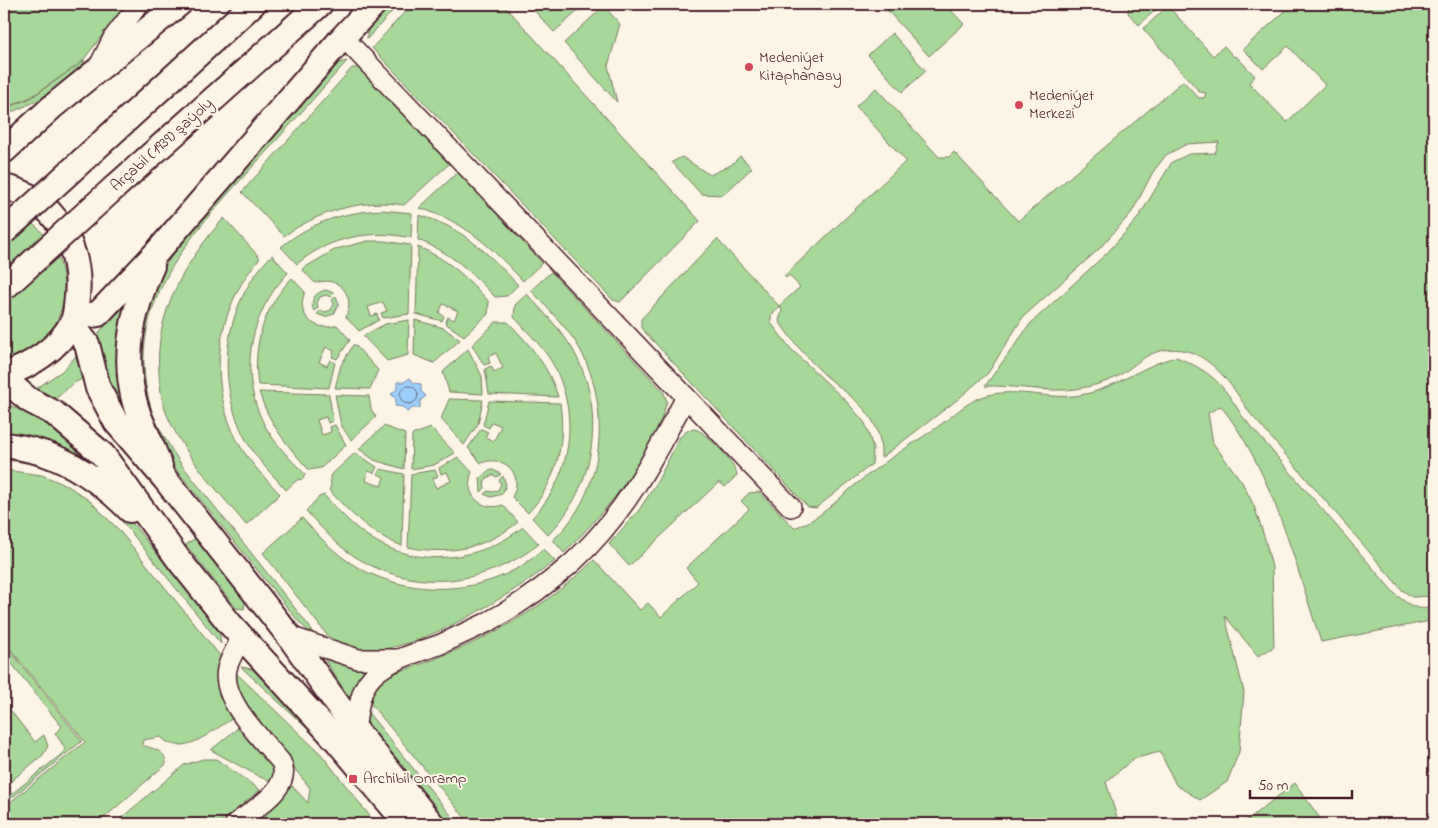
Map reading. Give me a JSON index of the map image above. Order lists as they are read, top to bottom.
{
  "streets": {
    "main road": ["Arçabil (1939) şaýoly"]
  },
  "places": {
    "other": ["Medeniýet Kitaphanasy", "Medeniýet Merkezi"],
    "transit": ["Archibil Onramp"]
  },
  "scale_bar": "50 m"
}
